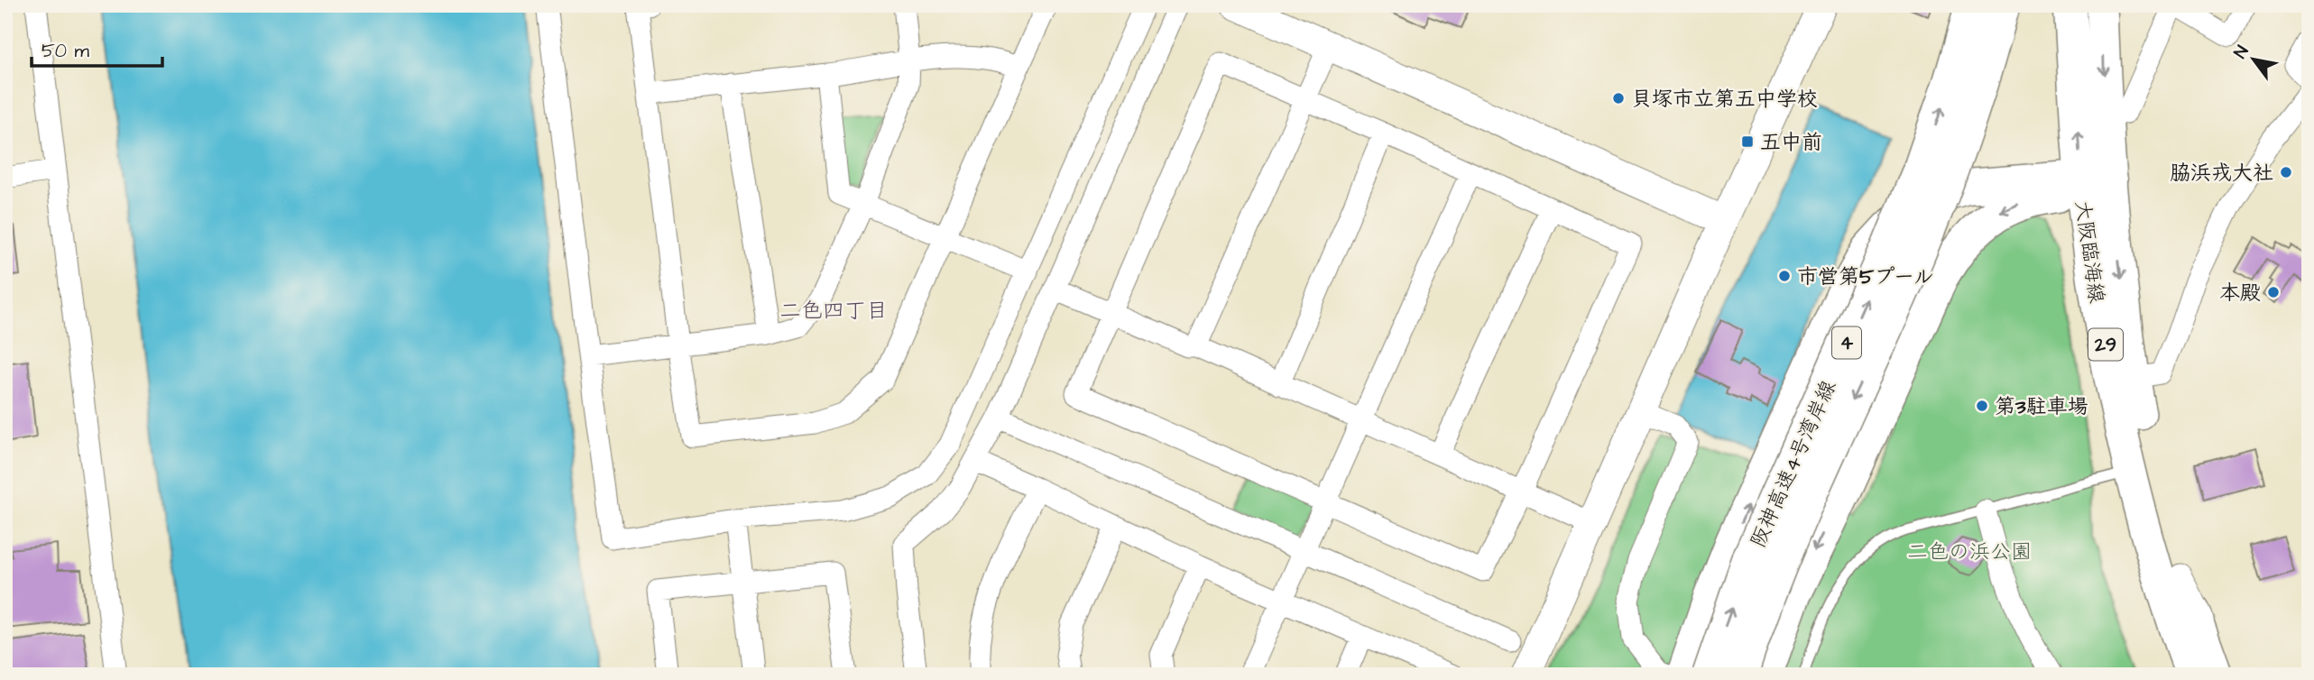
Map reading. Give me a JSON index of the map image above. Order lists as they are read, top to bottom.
{
  "streets": {
    "highway": ["4", "阪神高速4号湾岸線"],
    "main road": ["大阪臨海線", "29"]
  },
  "districts": ["二色四丁目"],
  "parks": ["二色の浜公園"],
  "places": {
    "other": [
      "貝塚市立第五中学校",
      "脇浜戎大社",
      "市営第5プール",
      "本殿",
      "第3駐車場"
    ],
    "transit": ["五中前"]
  },
  "scale_bar": "50 m",
  "north": "top left"
}
